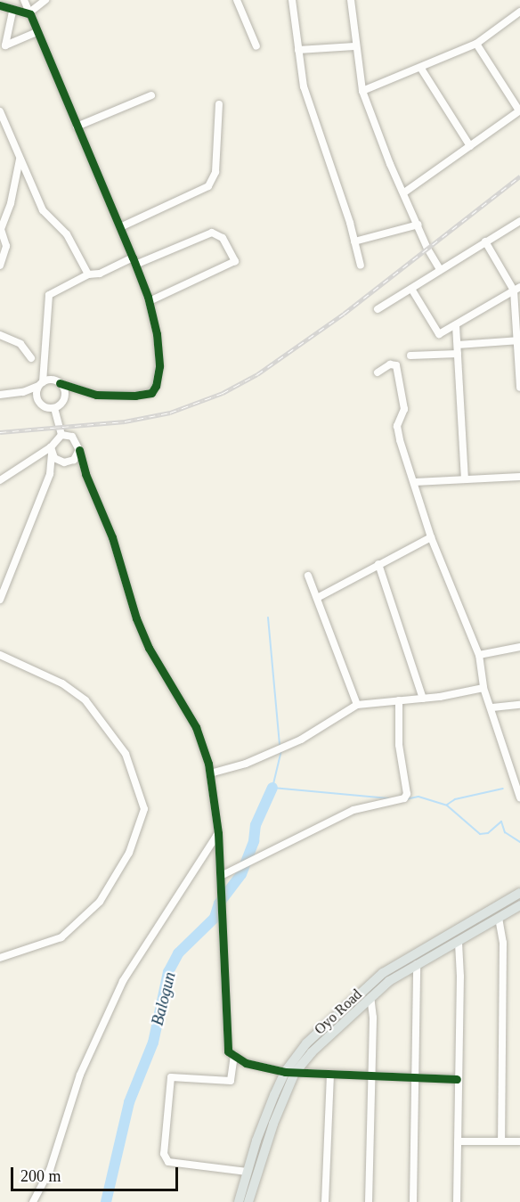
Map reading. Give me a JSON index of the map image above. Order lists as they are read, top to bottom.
{
  "streets": {
    "main road": ["Oyo Road"]
  },
  "water": ["Balogun"],
  "scale_bar": "200 m"
}
